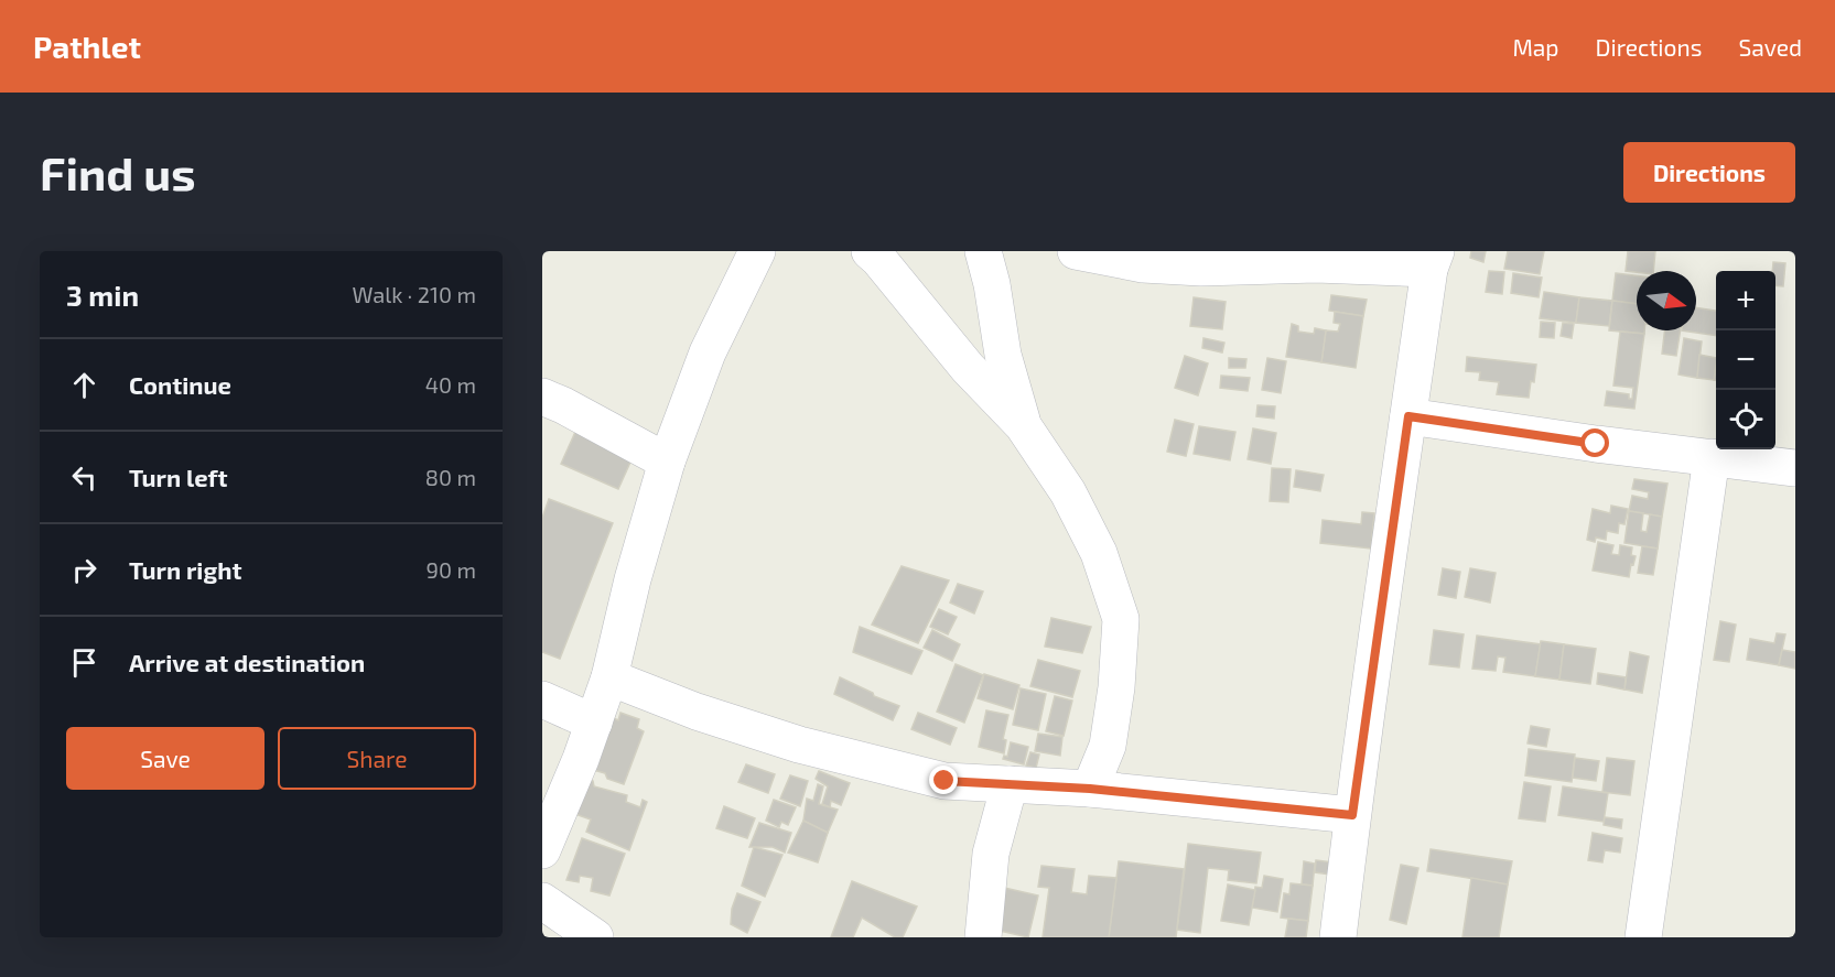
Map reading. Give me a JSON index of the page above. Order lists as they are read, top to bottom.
{
  "north": "right",
  "page": {
    "header": "Pathlet",
    "nav": ["Map", "Directions", "Saved"],
    "buttons": [
      "Directions",
      ["Save", "Share"]
    ],
    "title": "Find us",
    "heading": ["3 min", "Walk · 210 m"],
    "map_buttons": ["+", "−"],
    "list": [
      ["Continue", "40 m"],
      ["Turn left", "80 m"],
      ["Turn right", "90 m"],
      "Arrive at destination"
    ]
  }
}
